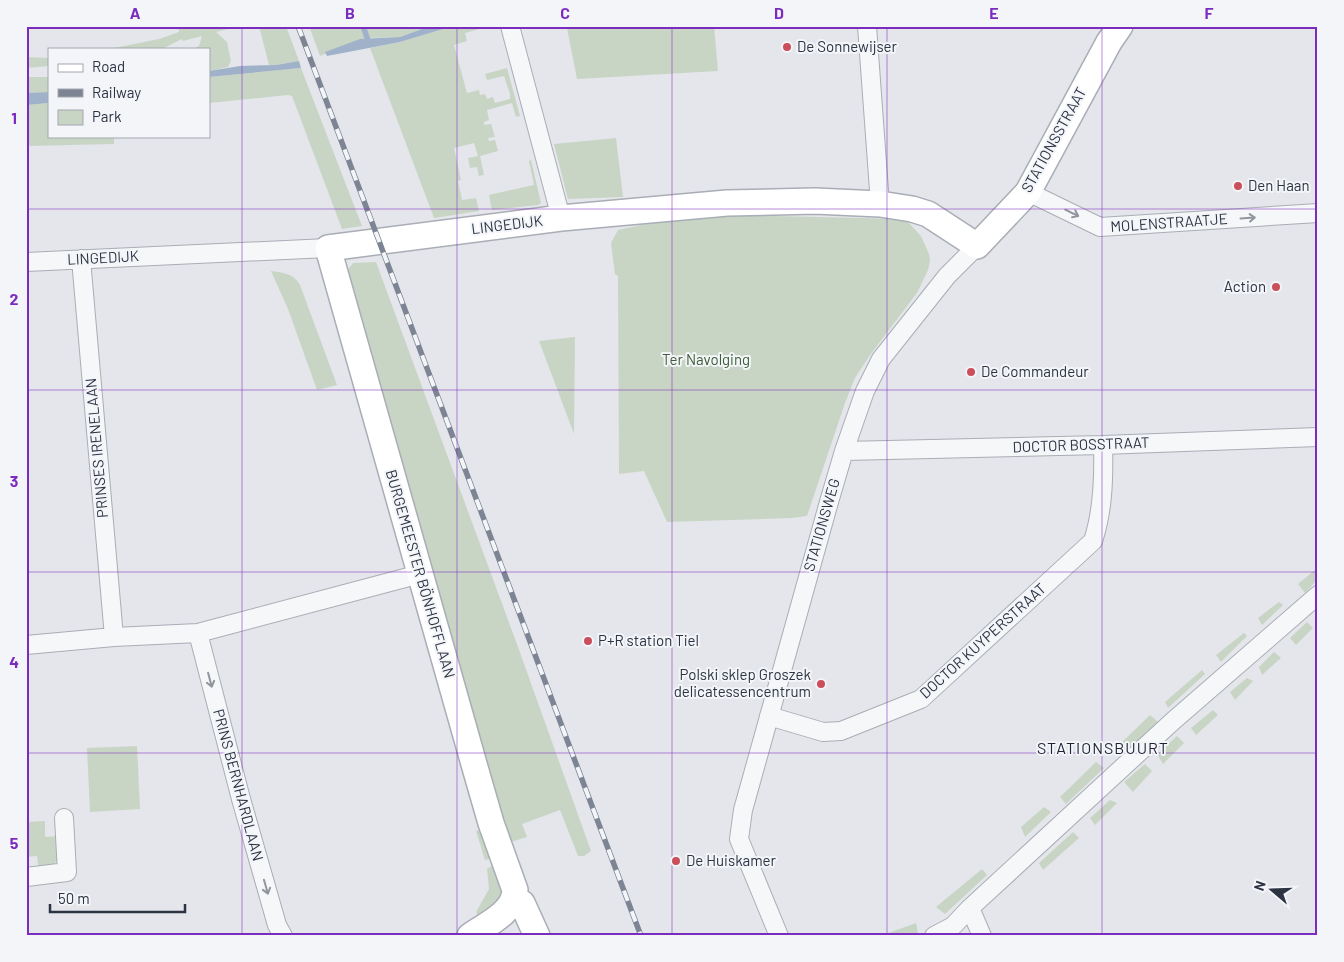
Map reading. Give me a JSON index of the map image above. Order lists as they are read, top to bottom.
{
  "streets": {
    "street": [
      "STATIONSSTRAAT",
      "MOLENSTRAATJE",
      "LINGEDIJK",
      "DOCTOR BOSSTRAAT",
      "PRINSES IRENELAAN",
      "STATIONSWEG",
      "BURGEMEESTER BÖNHOFFLAAN",
      "DOCTOR KUYPERSTRAAT",
      "PRINS BERNHARDLAAN"
    ]
  },
  "crossings": [
    ["STATIONSSTRAAT", "MOLENSTRAATJE"],
    ["STATIONSSTRAAT", "LINGEDIJK"],
    ["STATIONSSTRAAT", "STATIONSWEG"],
    ["LINGEDIJK", "PRINSES IRENELAAN"],
    ["LINGEDIJK", "STATIONSWEG"],
    ["LINGEDIJK", "BURGEMEESTER BÖNHOFFLAAN"],
    ["DOCTOR BOSSTRAAT", "STATIONSWEG"],
    ["DOCTOR BOSSTRAAT", "DOCTOR KUYPERSTRAAT"],
    ["STATIONSWEG", "DOCTOR KUYPERSTRAAT"]
  ],
  "one_way": ["MOLENSTRAATJE", "PRINS BERNHARDLAAN"],
  "districts": ["STATIONSBUURT"],
  "parks": ["Ter Navolging"],
  "places": [
    "De Sonnewijser",
    "Den Haan",
    "Action",
    "De Commandeur",
    "P+R station Tiel",
    "Polski sklep Groszek delicatessencentrum",
    "De Huiskamer"
  ],
  "legend": ["Road", "Railway", "Park"],
  "scale_bar": "50 m",
  "north": "left",
  "grid": {
    "columns": [
      "A",
      "B",
      "C",
      "D",
      "E",
      "F"
    ],
    "rows": [
      "1",
      "2",
      "3",
      "4",
      "5"
    ]
  }
}
